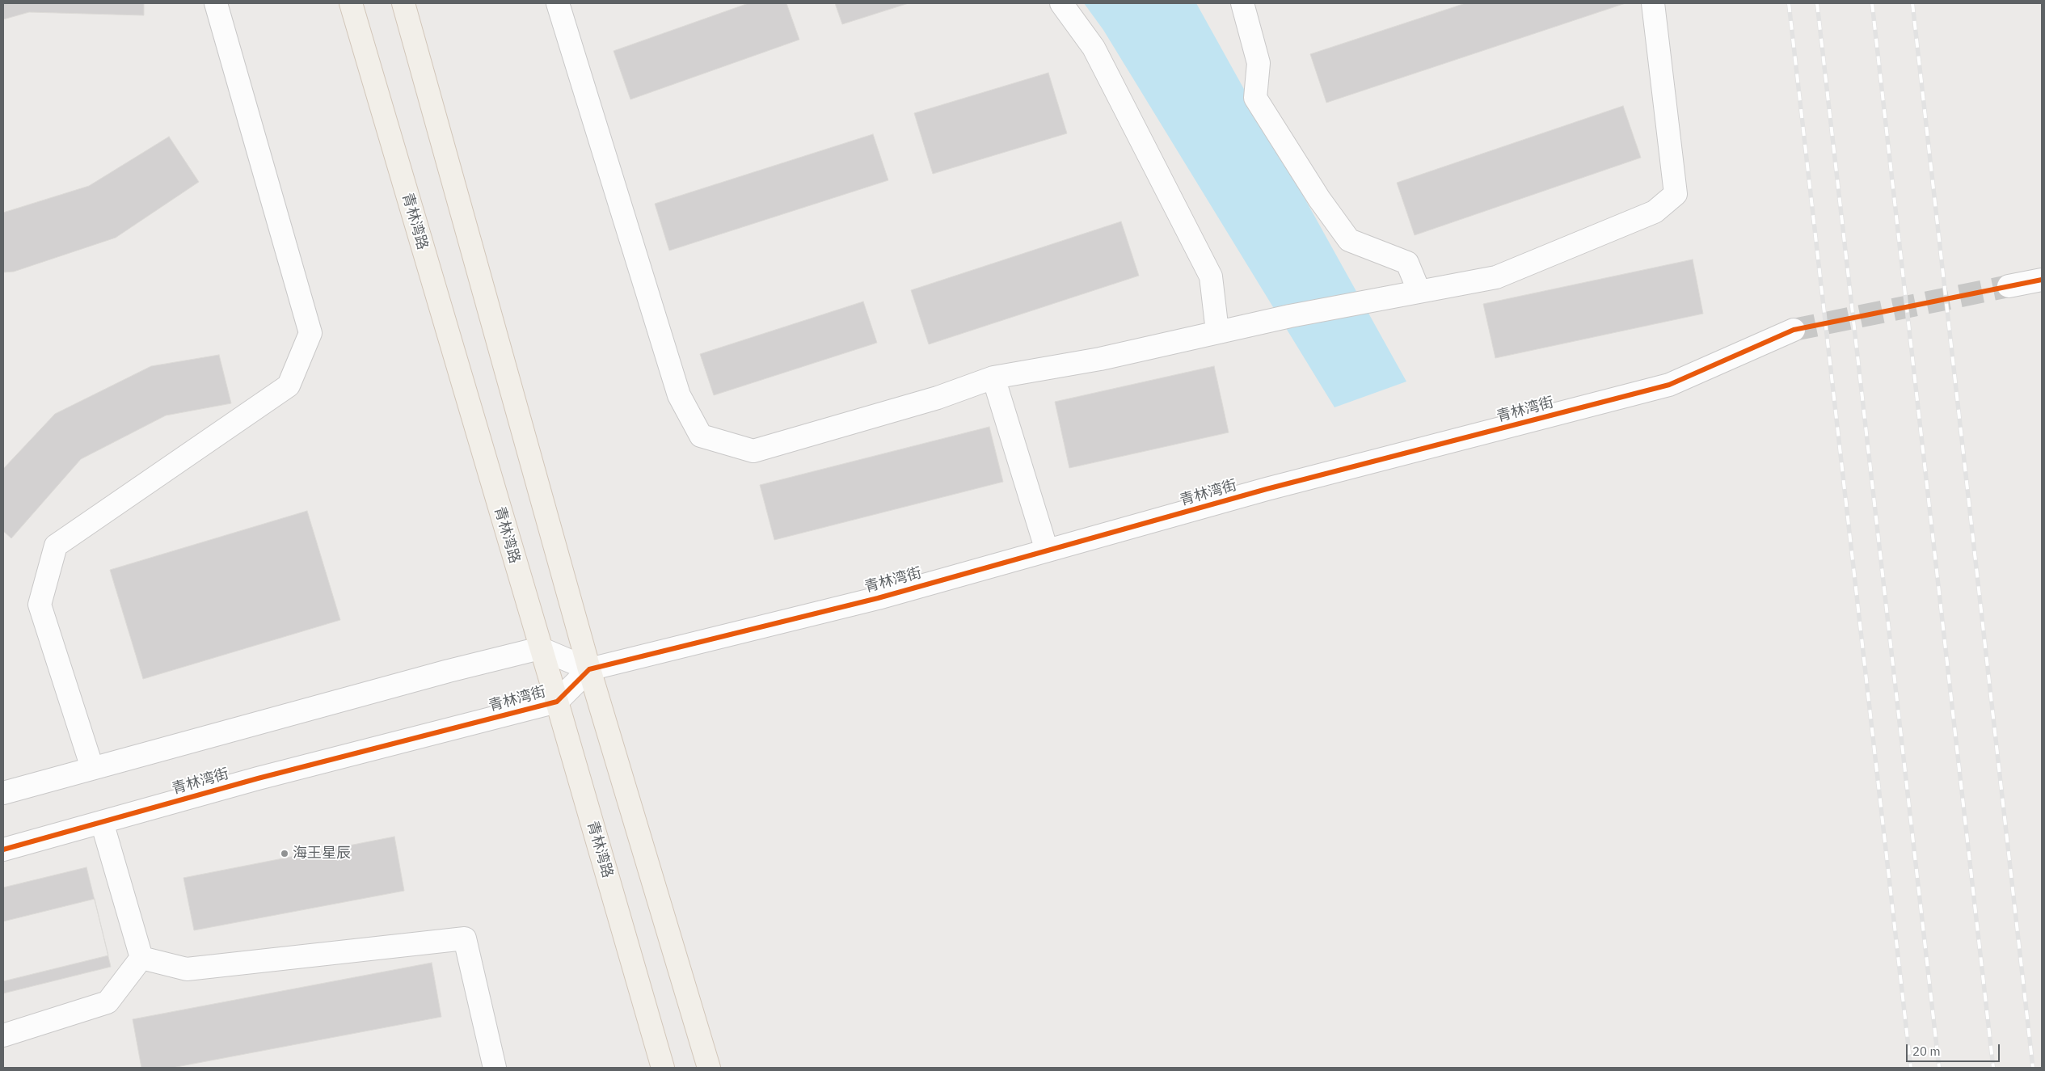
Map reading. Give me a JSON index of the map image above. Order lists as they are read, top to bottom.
{
  "streets": {
    "main road": ["青林湾路"],
    "street": ["青林湾街"]
  },
  "crossings": [
    ["青林湾路", "青林湾街"]
  ],
  "places": ["海王星辰"],
  "scale_bar": "20 m"
}
